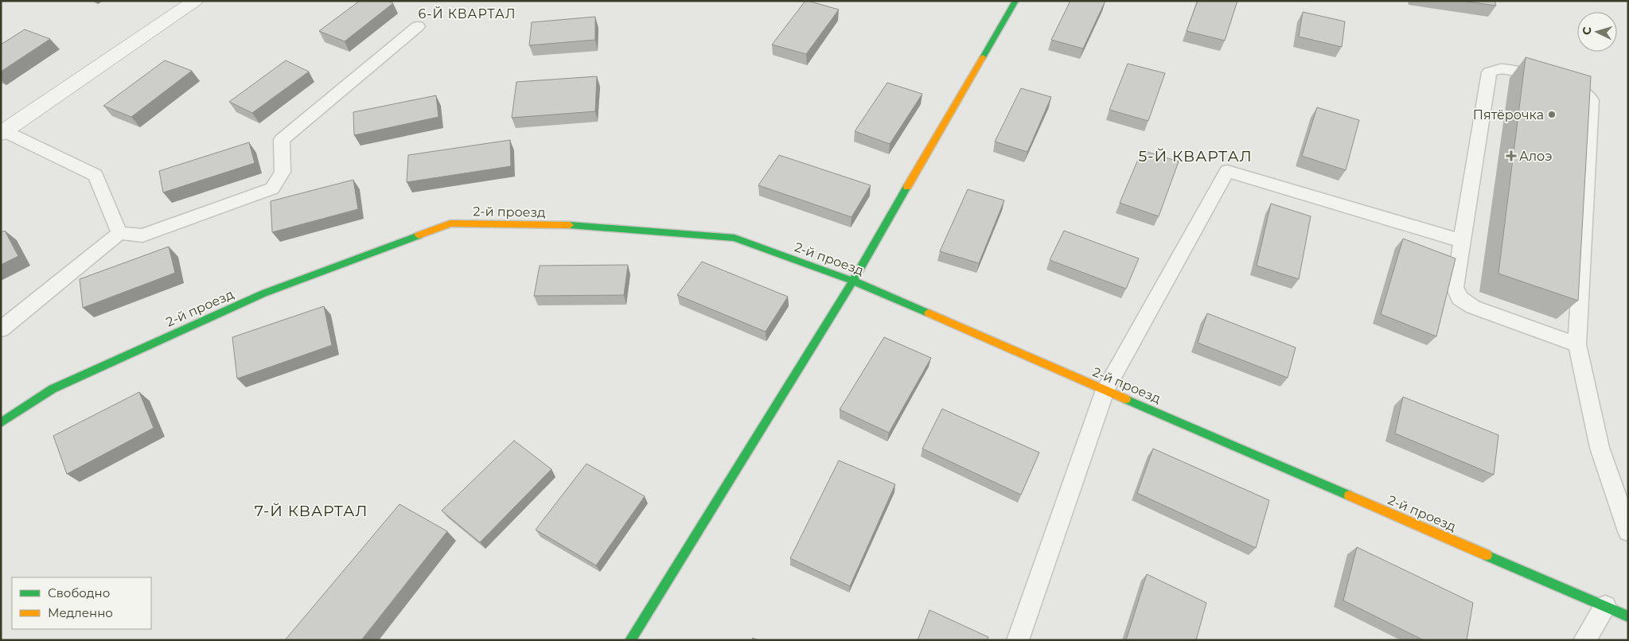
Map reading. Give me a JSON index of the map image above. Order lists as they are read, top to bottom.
{
  "streets": {
    "street": ["2-й проезд"]
  },
  "districts": ["6-Й КВАРТАЛ", "5-Й КВАРТАЛ", "7-Й КВАРТАЛ"],
  "places": {
    "other": ["Пятёрочка"],
    "health": ["Алоэ"]
  },
  "legend": ["Свободно", "Медленно"],
  "north": "left"
}
